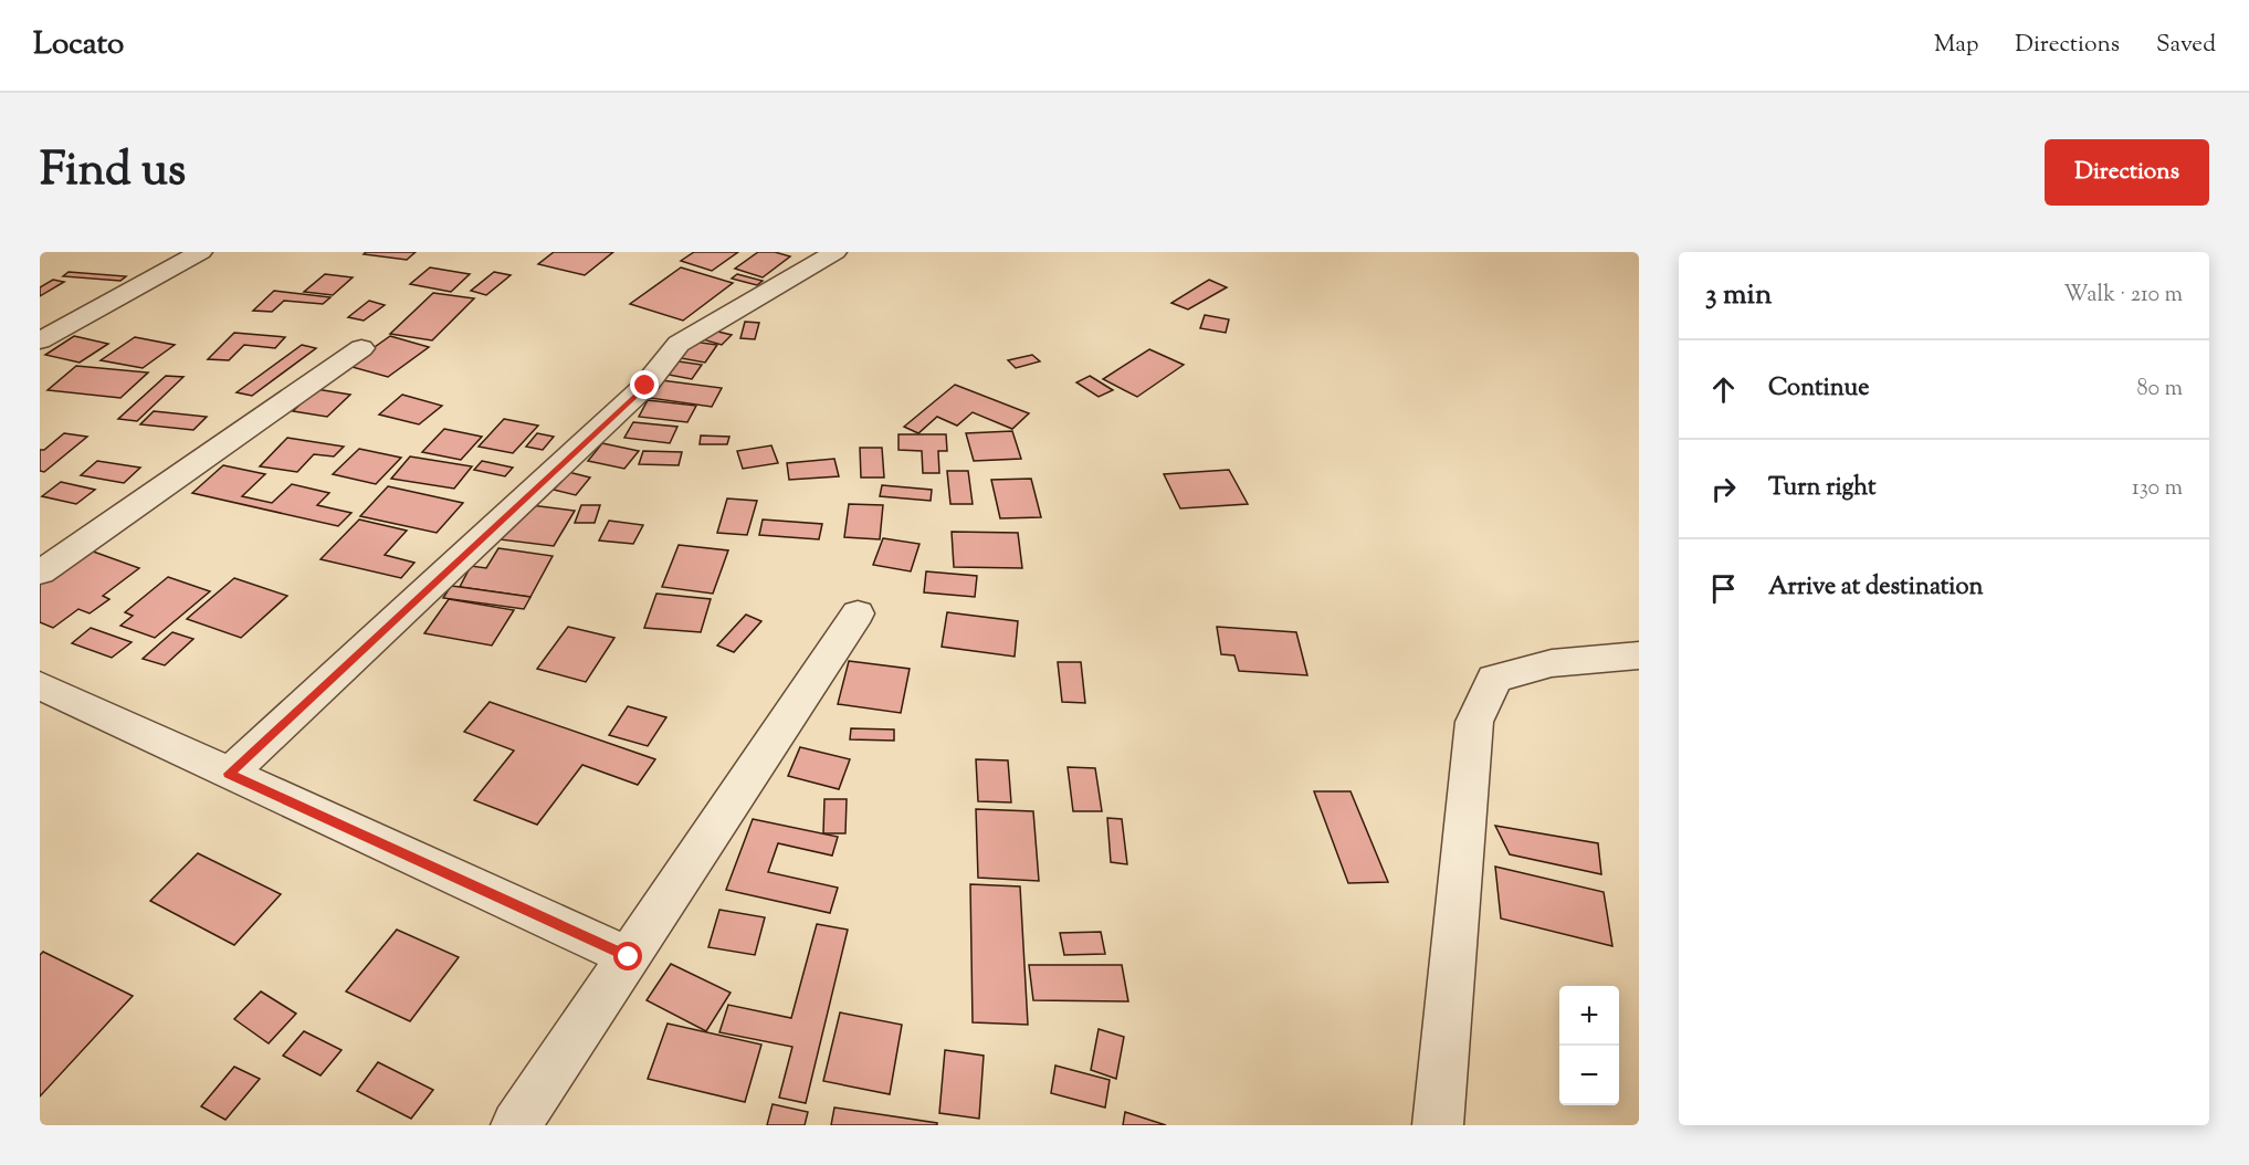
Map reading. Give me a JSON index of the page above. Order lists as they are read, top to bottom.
{
  "page": {
    "header": "Locato",
    "nav": ["Map", "Directions", "Saved"],
    "title": "Find us",
    "buttons": "Directions",
    "heading": ["3 min", "Walk · 210 m"],
    "list": [
      ["Continue", "80 m"],
      ["Turn right", "130 m"],
      "Arrive at destination"
    ],
    "map_buttons": ["+", "−"]
  }
}
